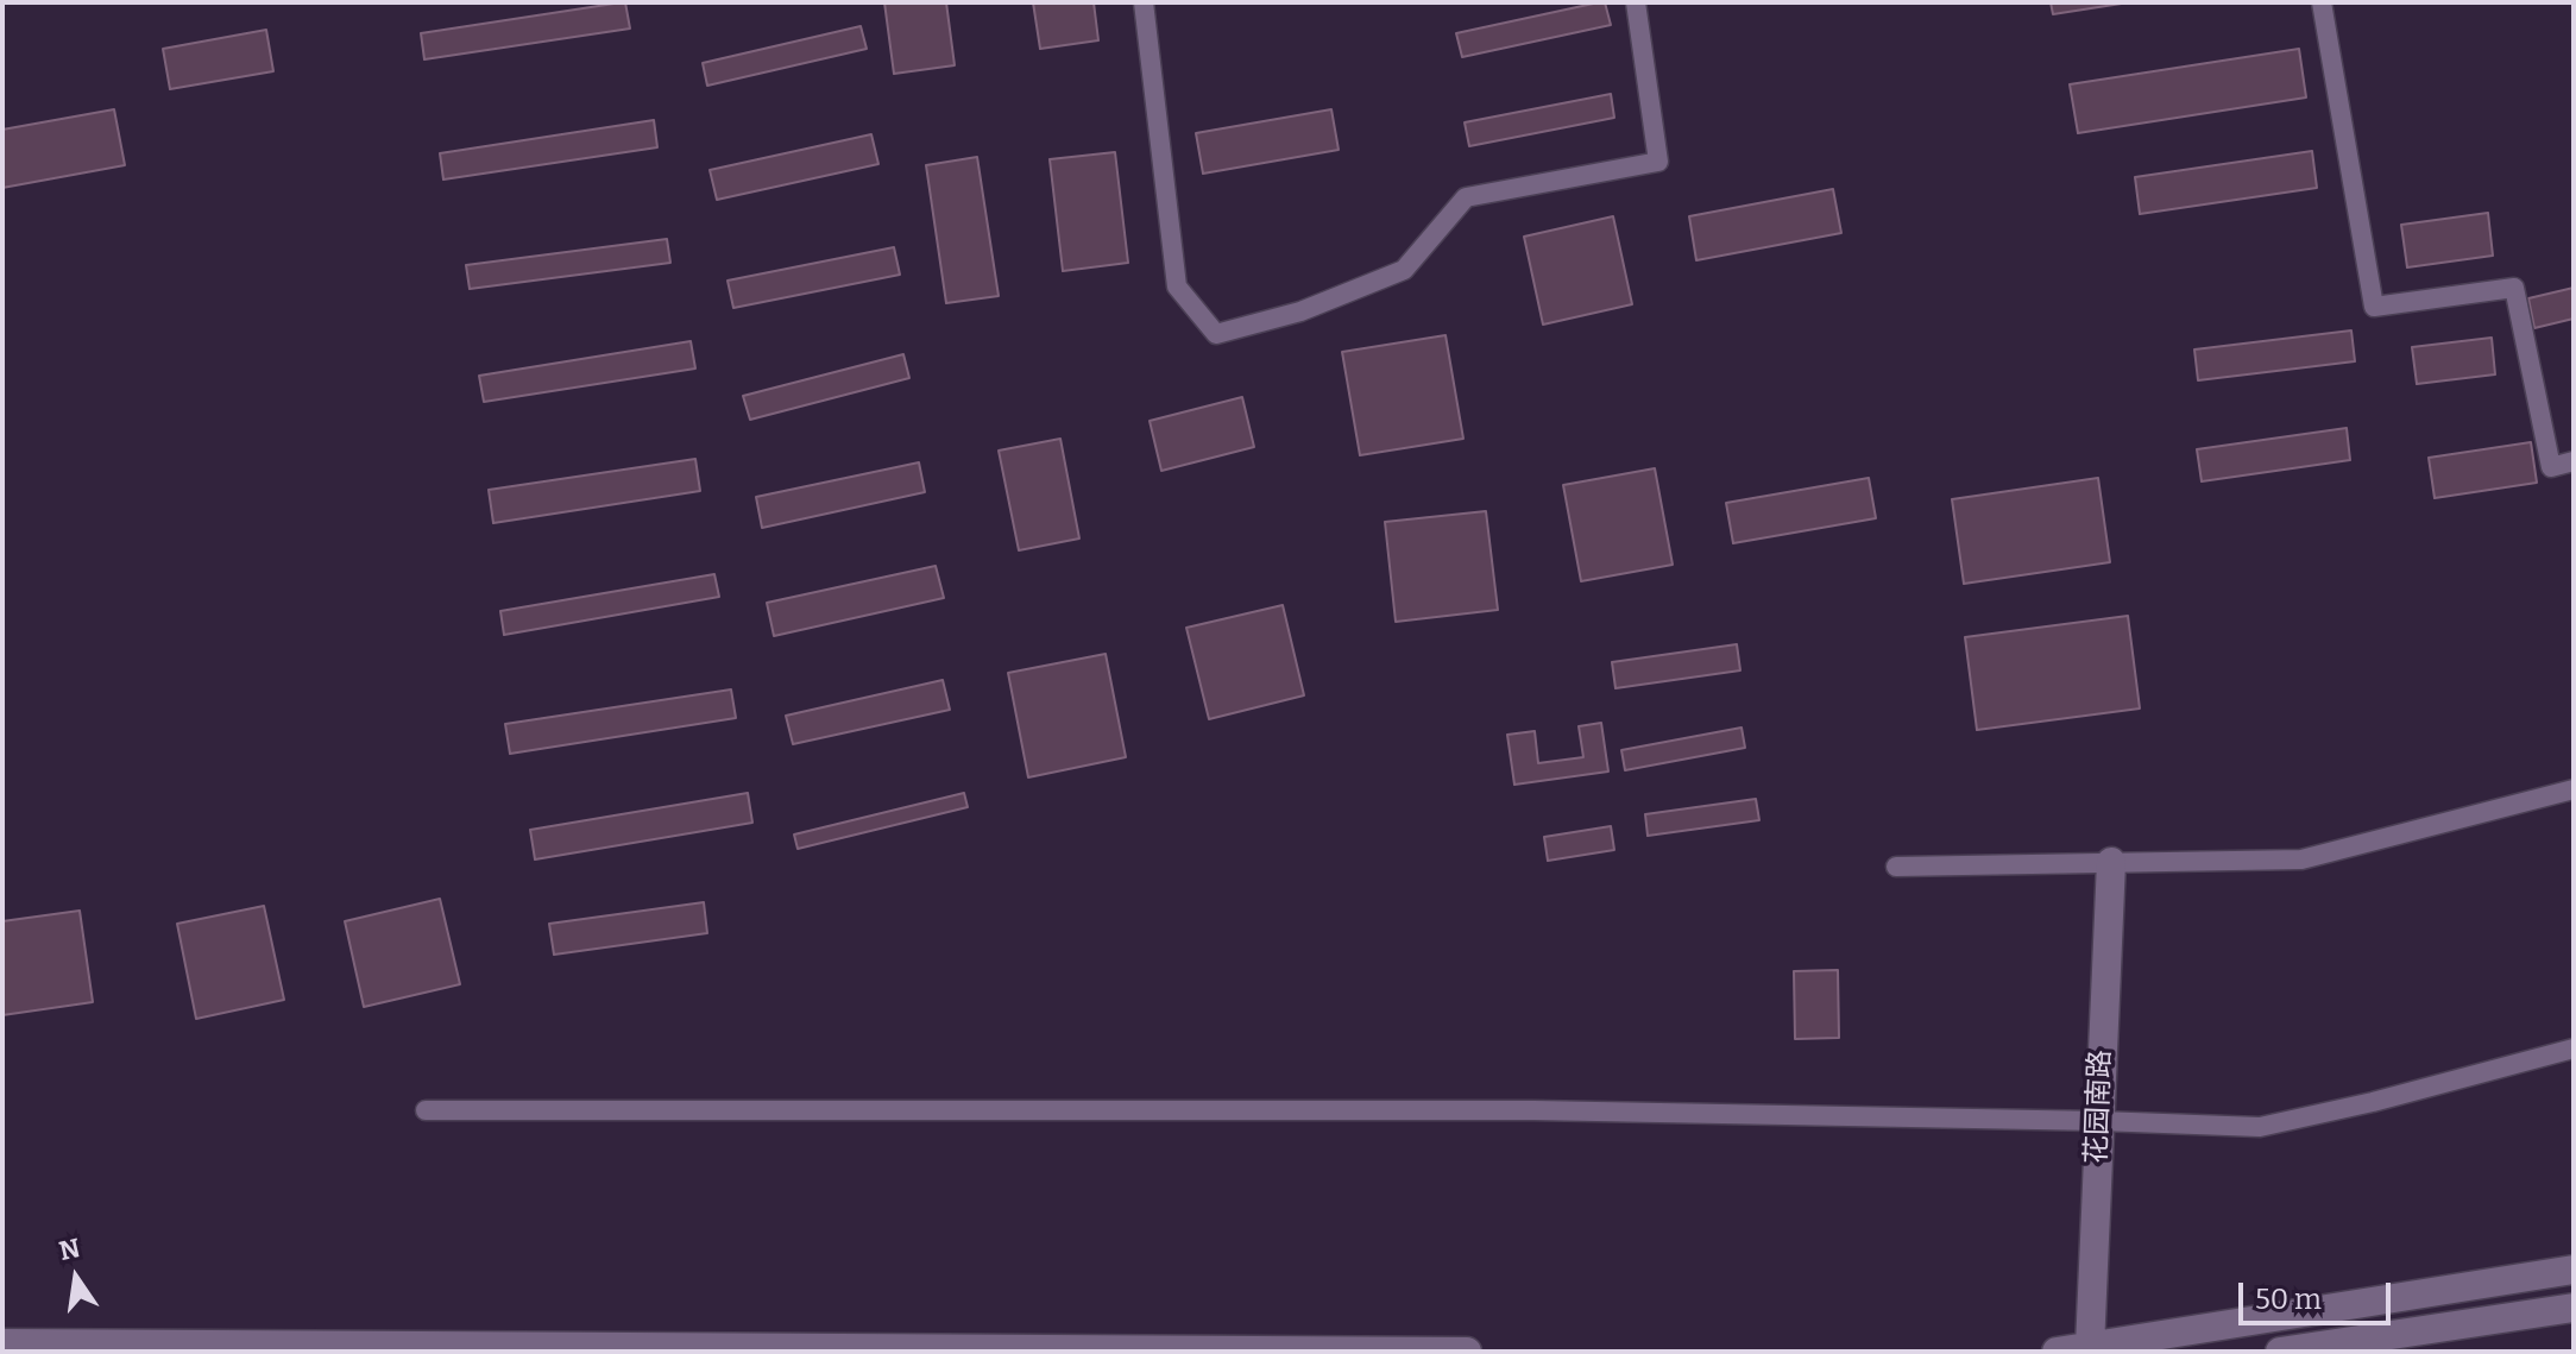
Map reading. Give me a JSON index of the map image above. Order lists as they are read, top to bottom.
{
  "streets": {
    "main road": ["花园南路"]
  },
  "scale_bar": "50 m",
  "north": "top"
}
